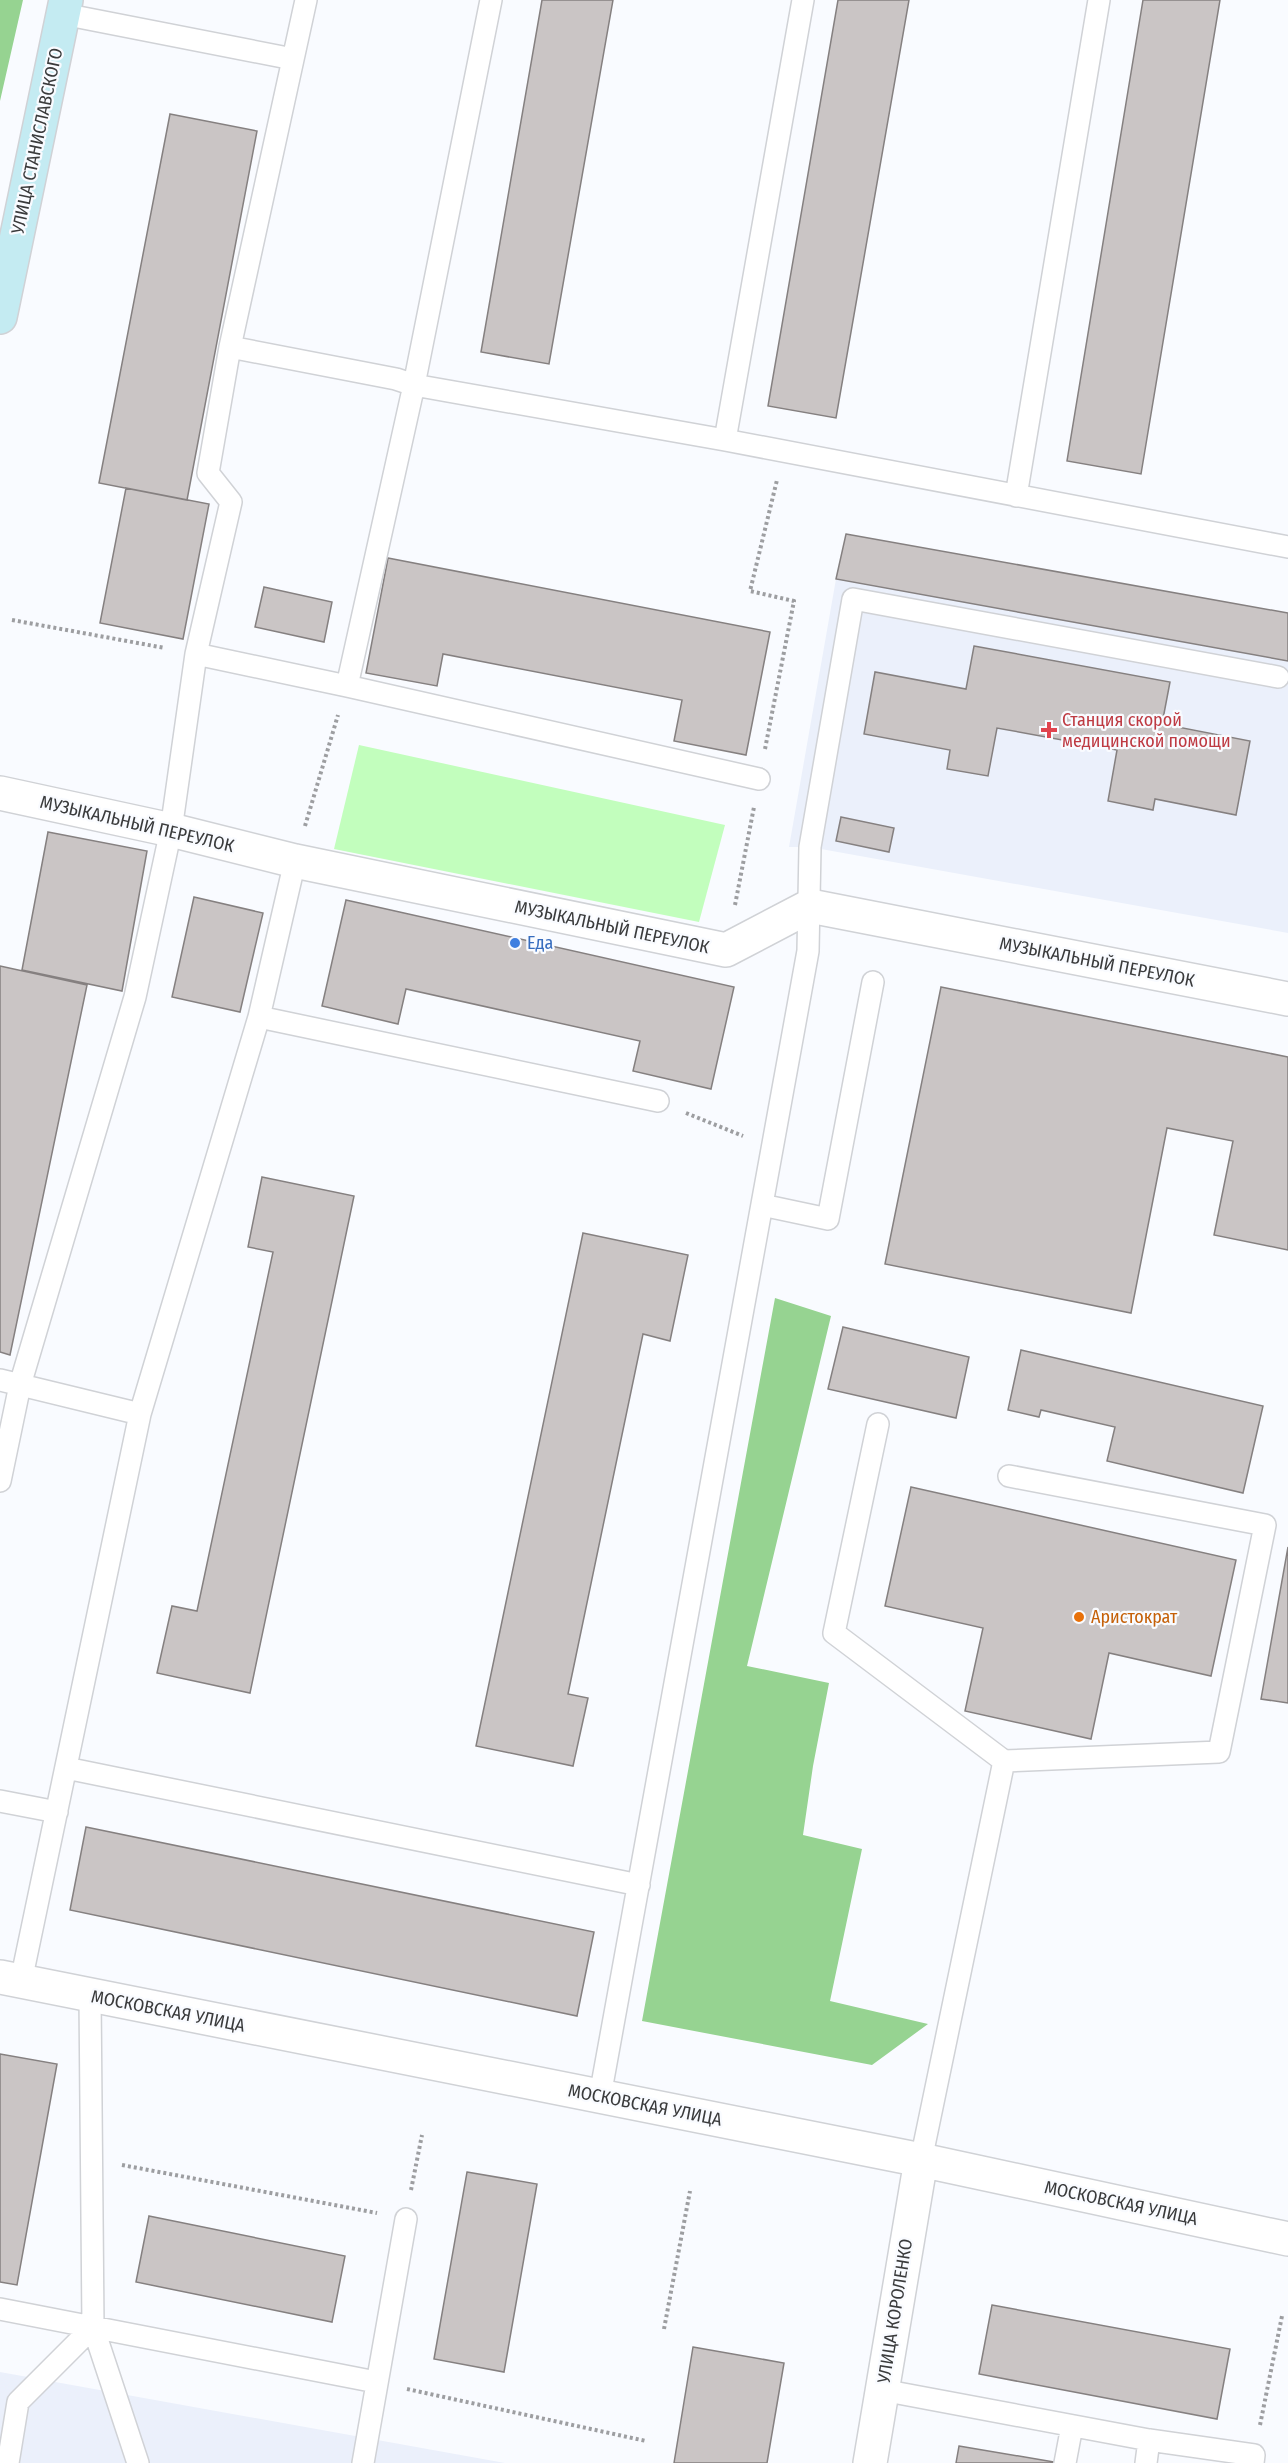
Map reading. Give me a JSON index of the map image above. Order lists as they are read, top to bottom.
{
  "streets": {
    "main road": ["УЛИЦА СТАНИСЛАВСКОГО"],
    "street": ["МУЗЫКАЛЬНЫЙ ПЕРЕУЛОК", "МОСКОВСКАЯ УЛИЦА", "УЛИЦА КОРОЛЕНКО"]
  },
  "crossings": [
    ["МОСКОВСКАЯ УЛИЦА", "УЛИЦА КОРОЛЕНКО"]
  ],
  "places": {
    "health": ["Станция скорой медицинской помощи"],
    "other": ["Еда", "Аристократ"]
  }
}
